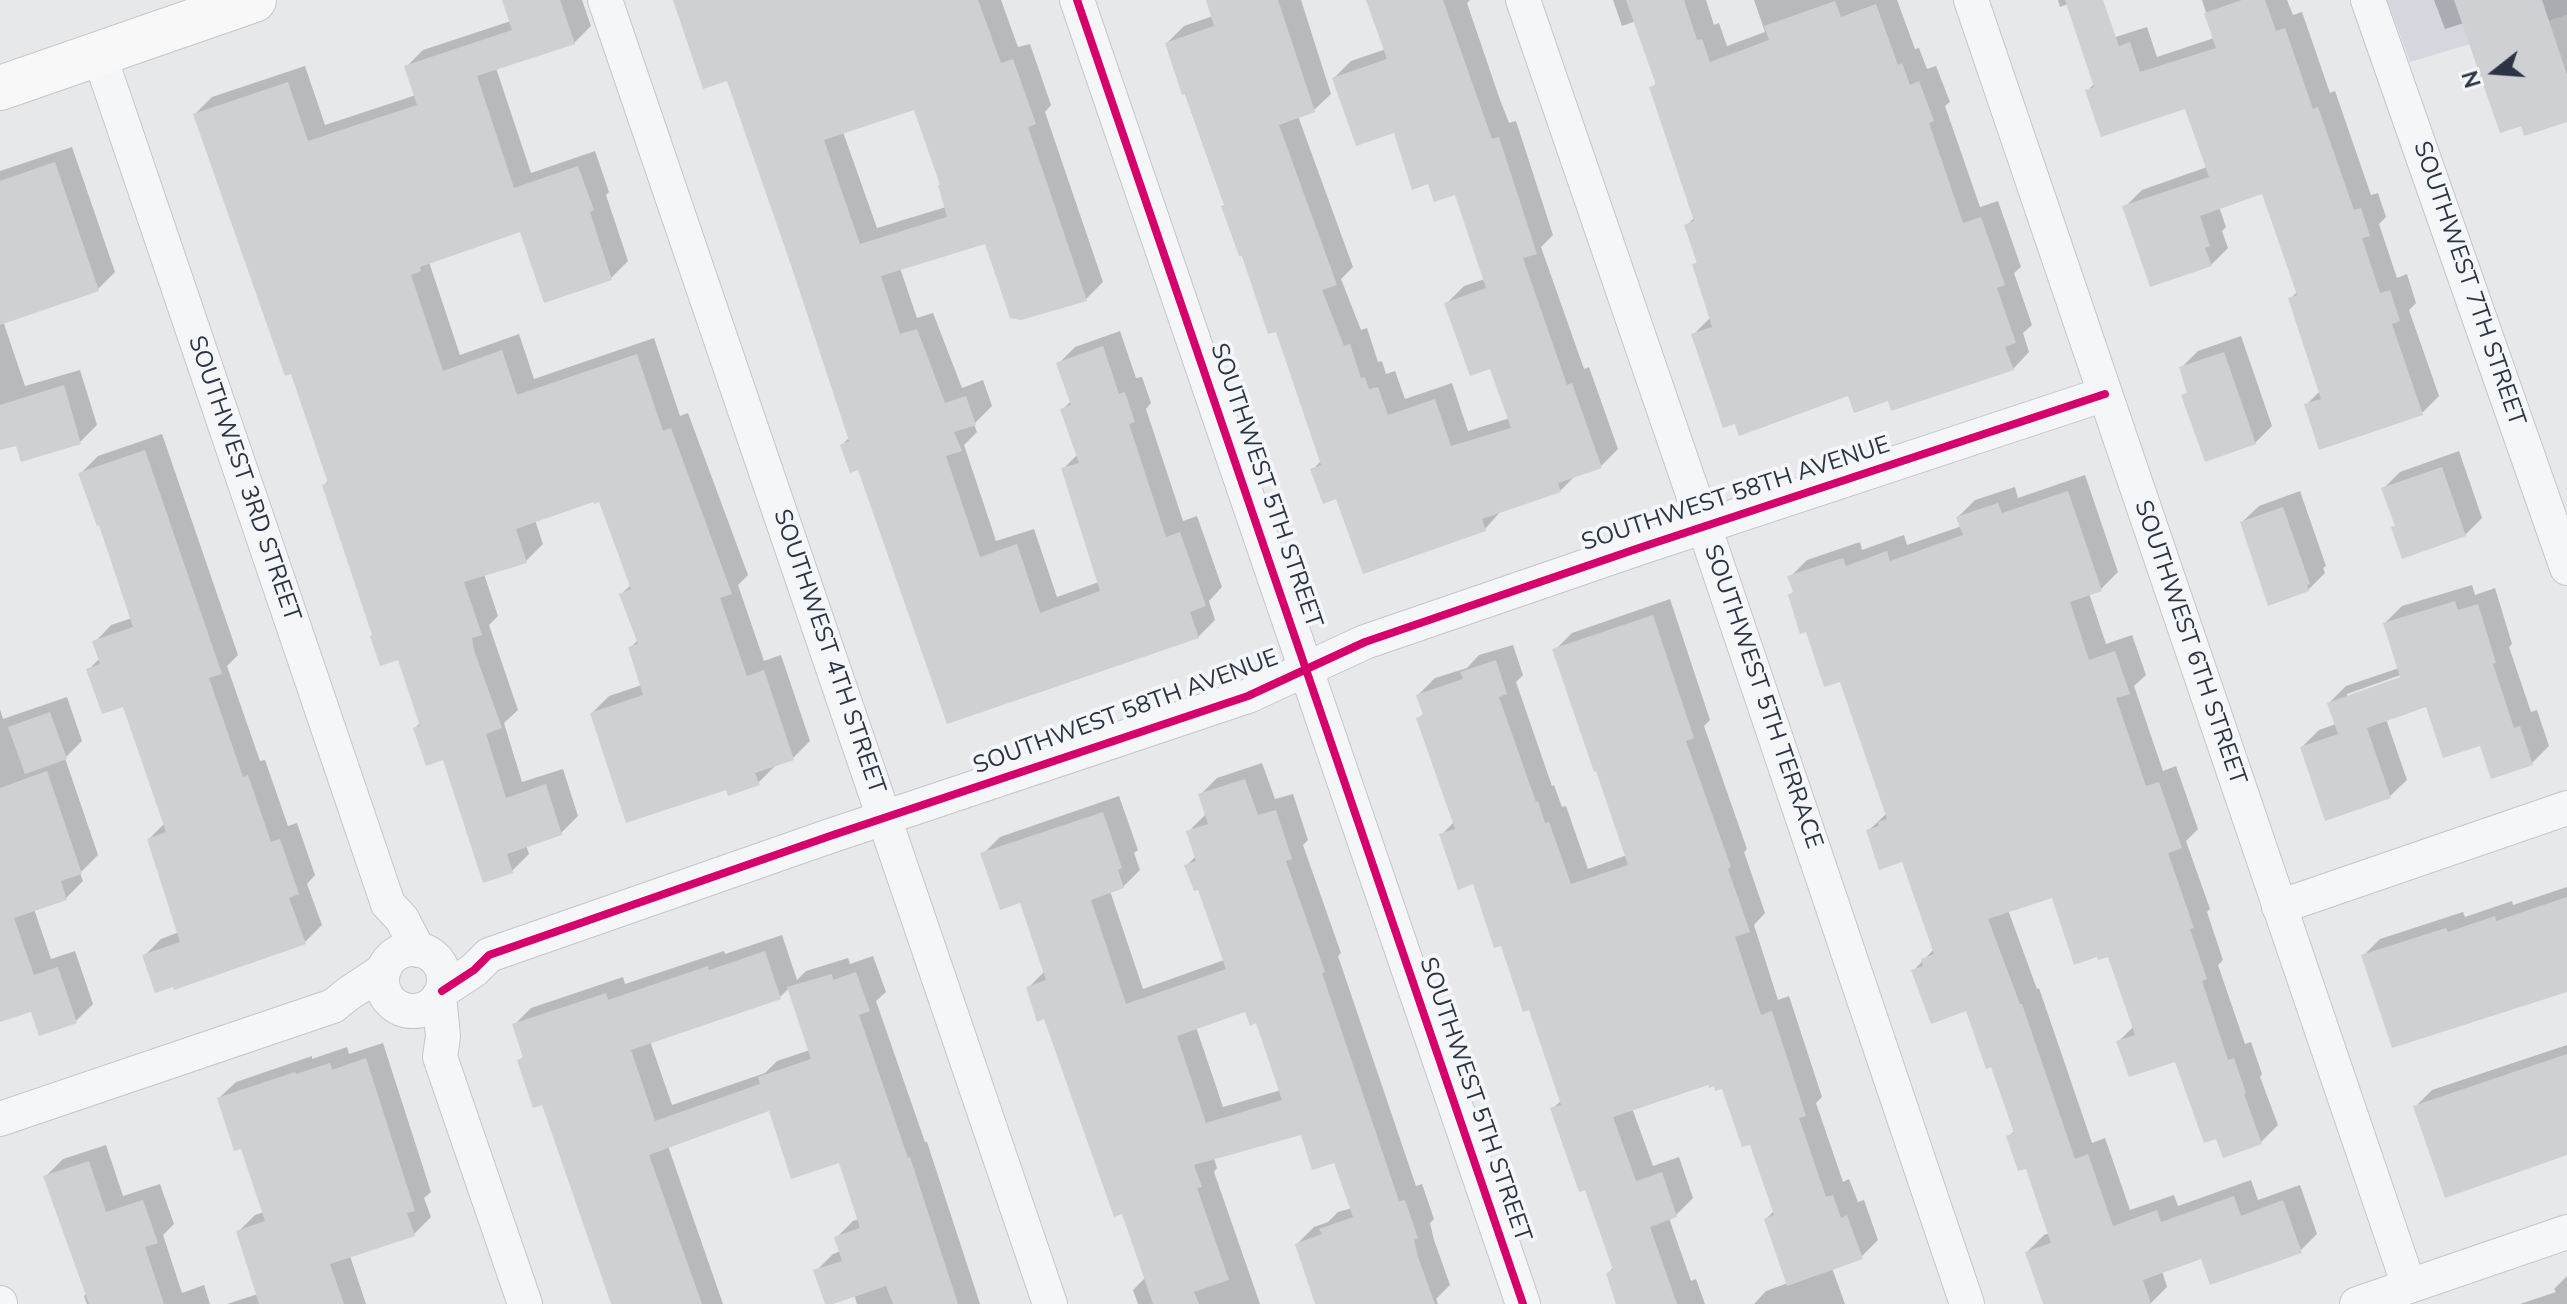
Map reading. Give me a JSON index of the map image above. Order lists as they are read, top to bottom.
{
  "streets": {
    "street": [
      "SOUTHWEST 7TH STREET",
      "SOUTHWEST 3RD STREET",
      "SOUTHWEST 5TH STREET",
      "SOUTHWEST 58TH AVENUE",
      "SOUTHWEST 6TH STREET",
      "SOUTHWEST 4TH STREET",
      "SOUTHWEST 5TH TERRACE"
    ]
  },
  "crossings": [
    ["SOUTHWEST 3RD STREET", "SOUTHWEST 58TH AVENUE"],
    ["SOUTHWEST 5TH STREET", "SOUTHWEST 58TH AVENUE"],
    ["SOUTHWEST 58TH AVENUE", "SOUTHWEST 6TH STREET"],
    ["SOUTHWEST 58TH AVENUE", "SOUTHWEST 4TH STREET"],
    ["SOUTHWEST 58TH AVENUE", "SOUTHWEST 5TH TERRACE"]
  ],
  "north": "left"
}
